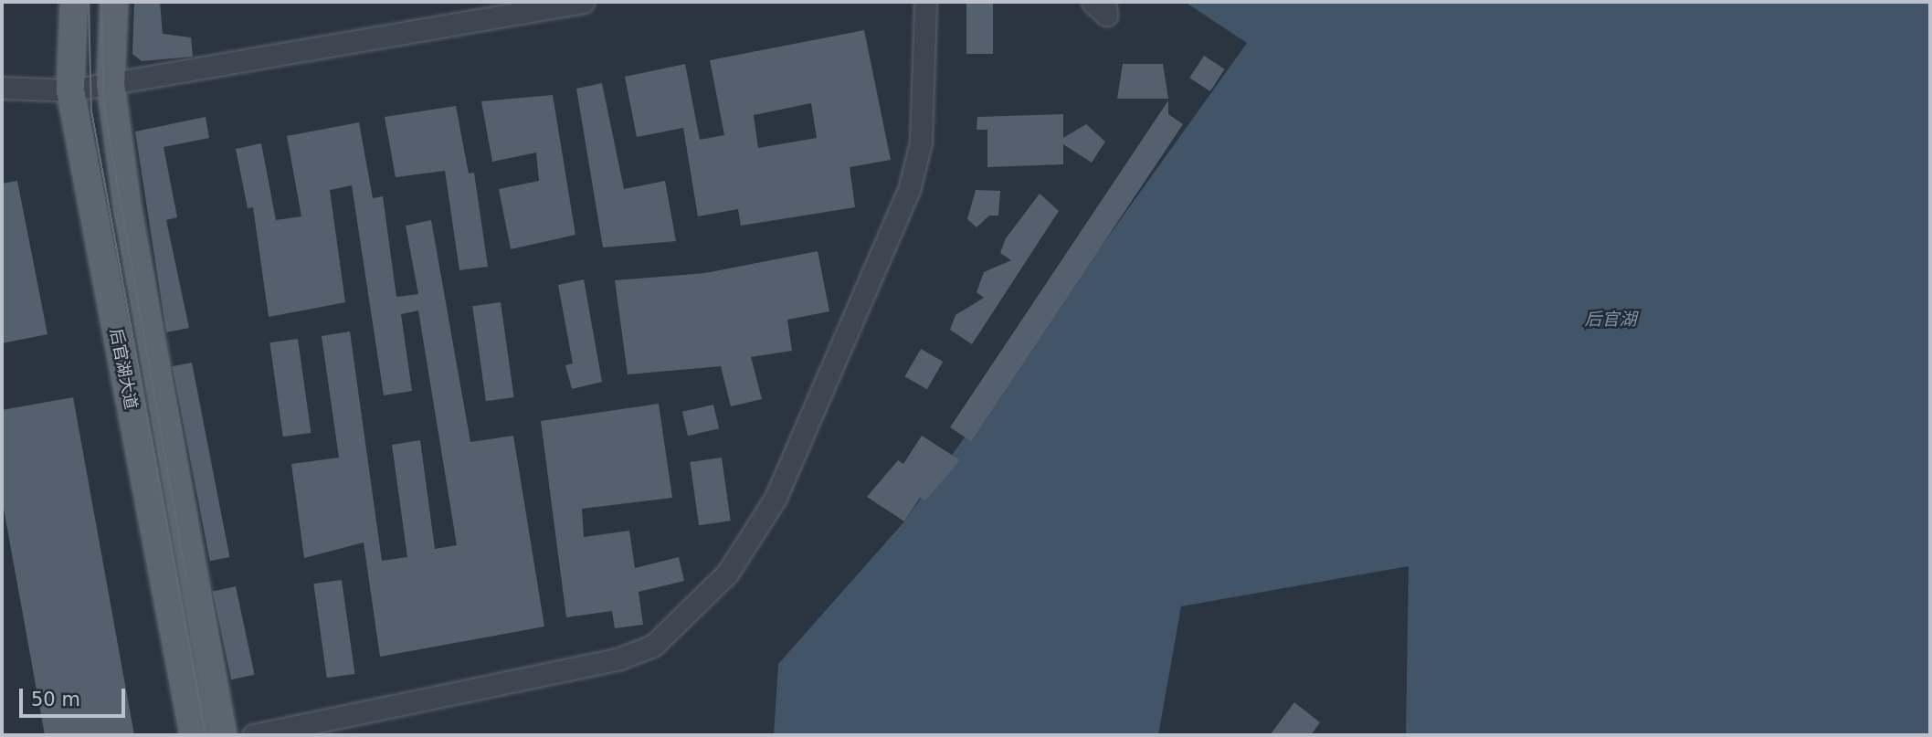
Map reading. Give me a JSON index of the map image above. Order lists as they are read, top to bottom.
{
  "streets": {
    "main road": ["后官湖大道"]
  },
  "water": ["后官湖"],
  "scale_bar": "50 m"
}
